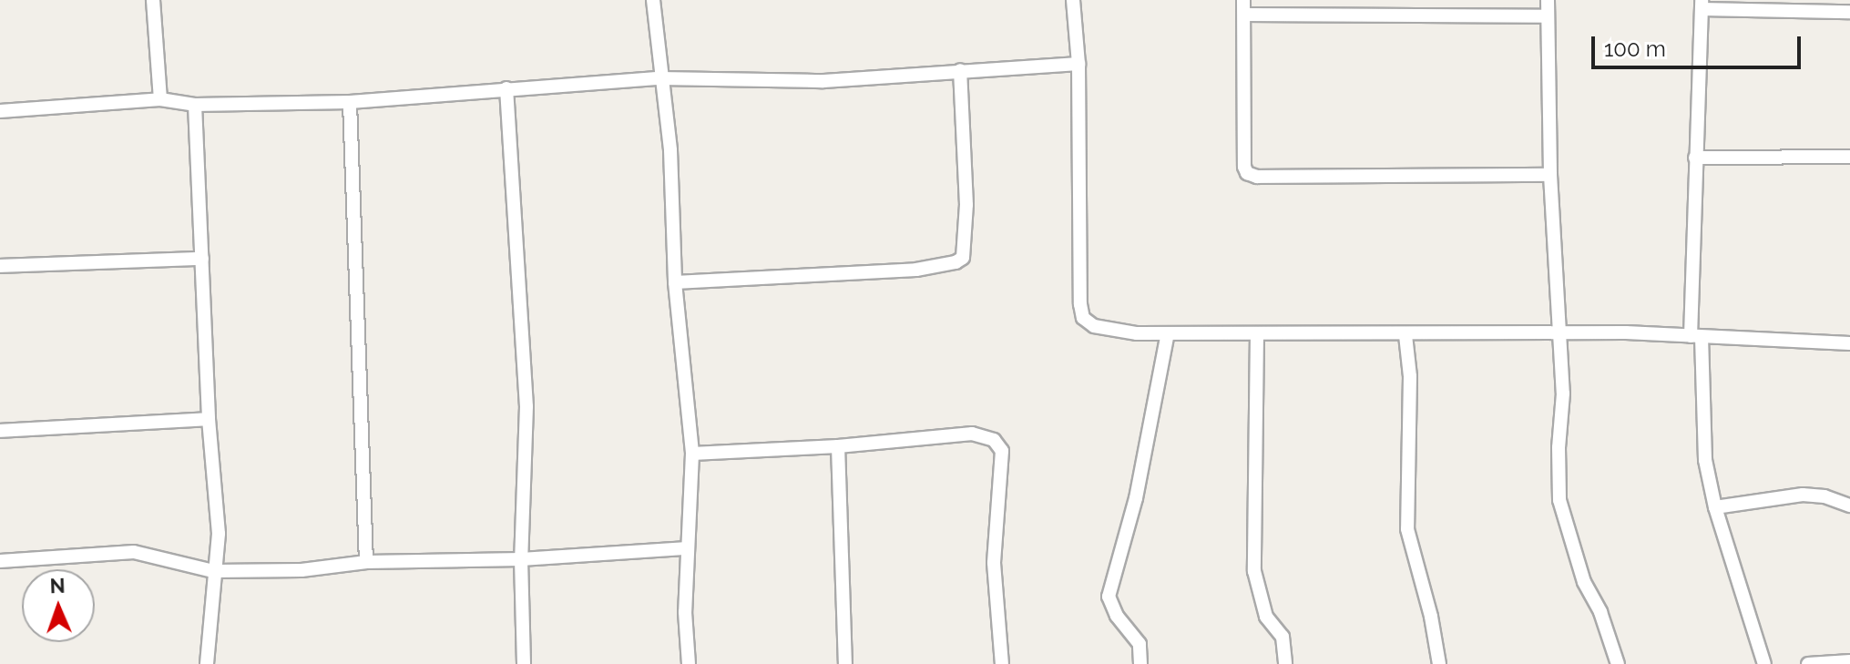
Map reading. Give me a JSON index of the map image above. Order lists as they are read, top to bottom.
{
  "scale_bar": "100 m",
  "north": "top"
}
